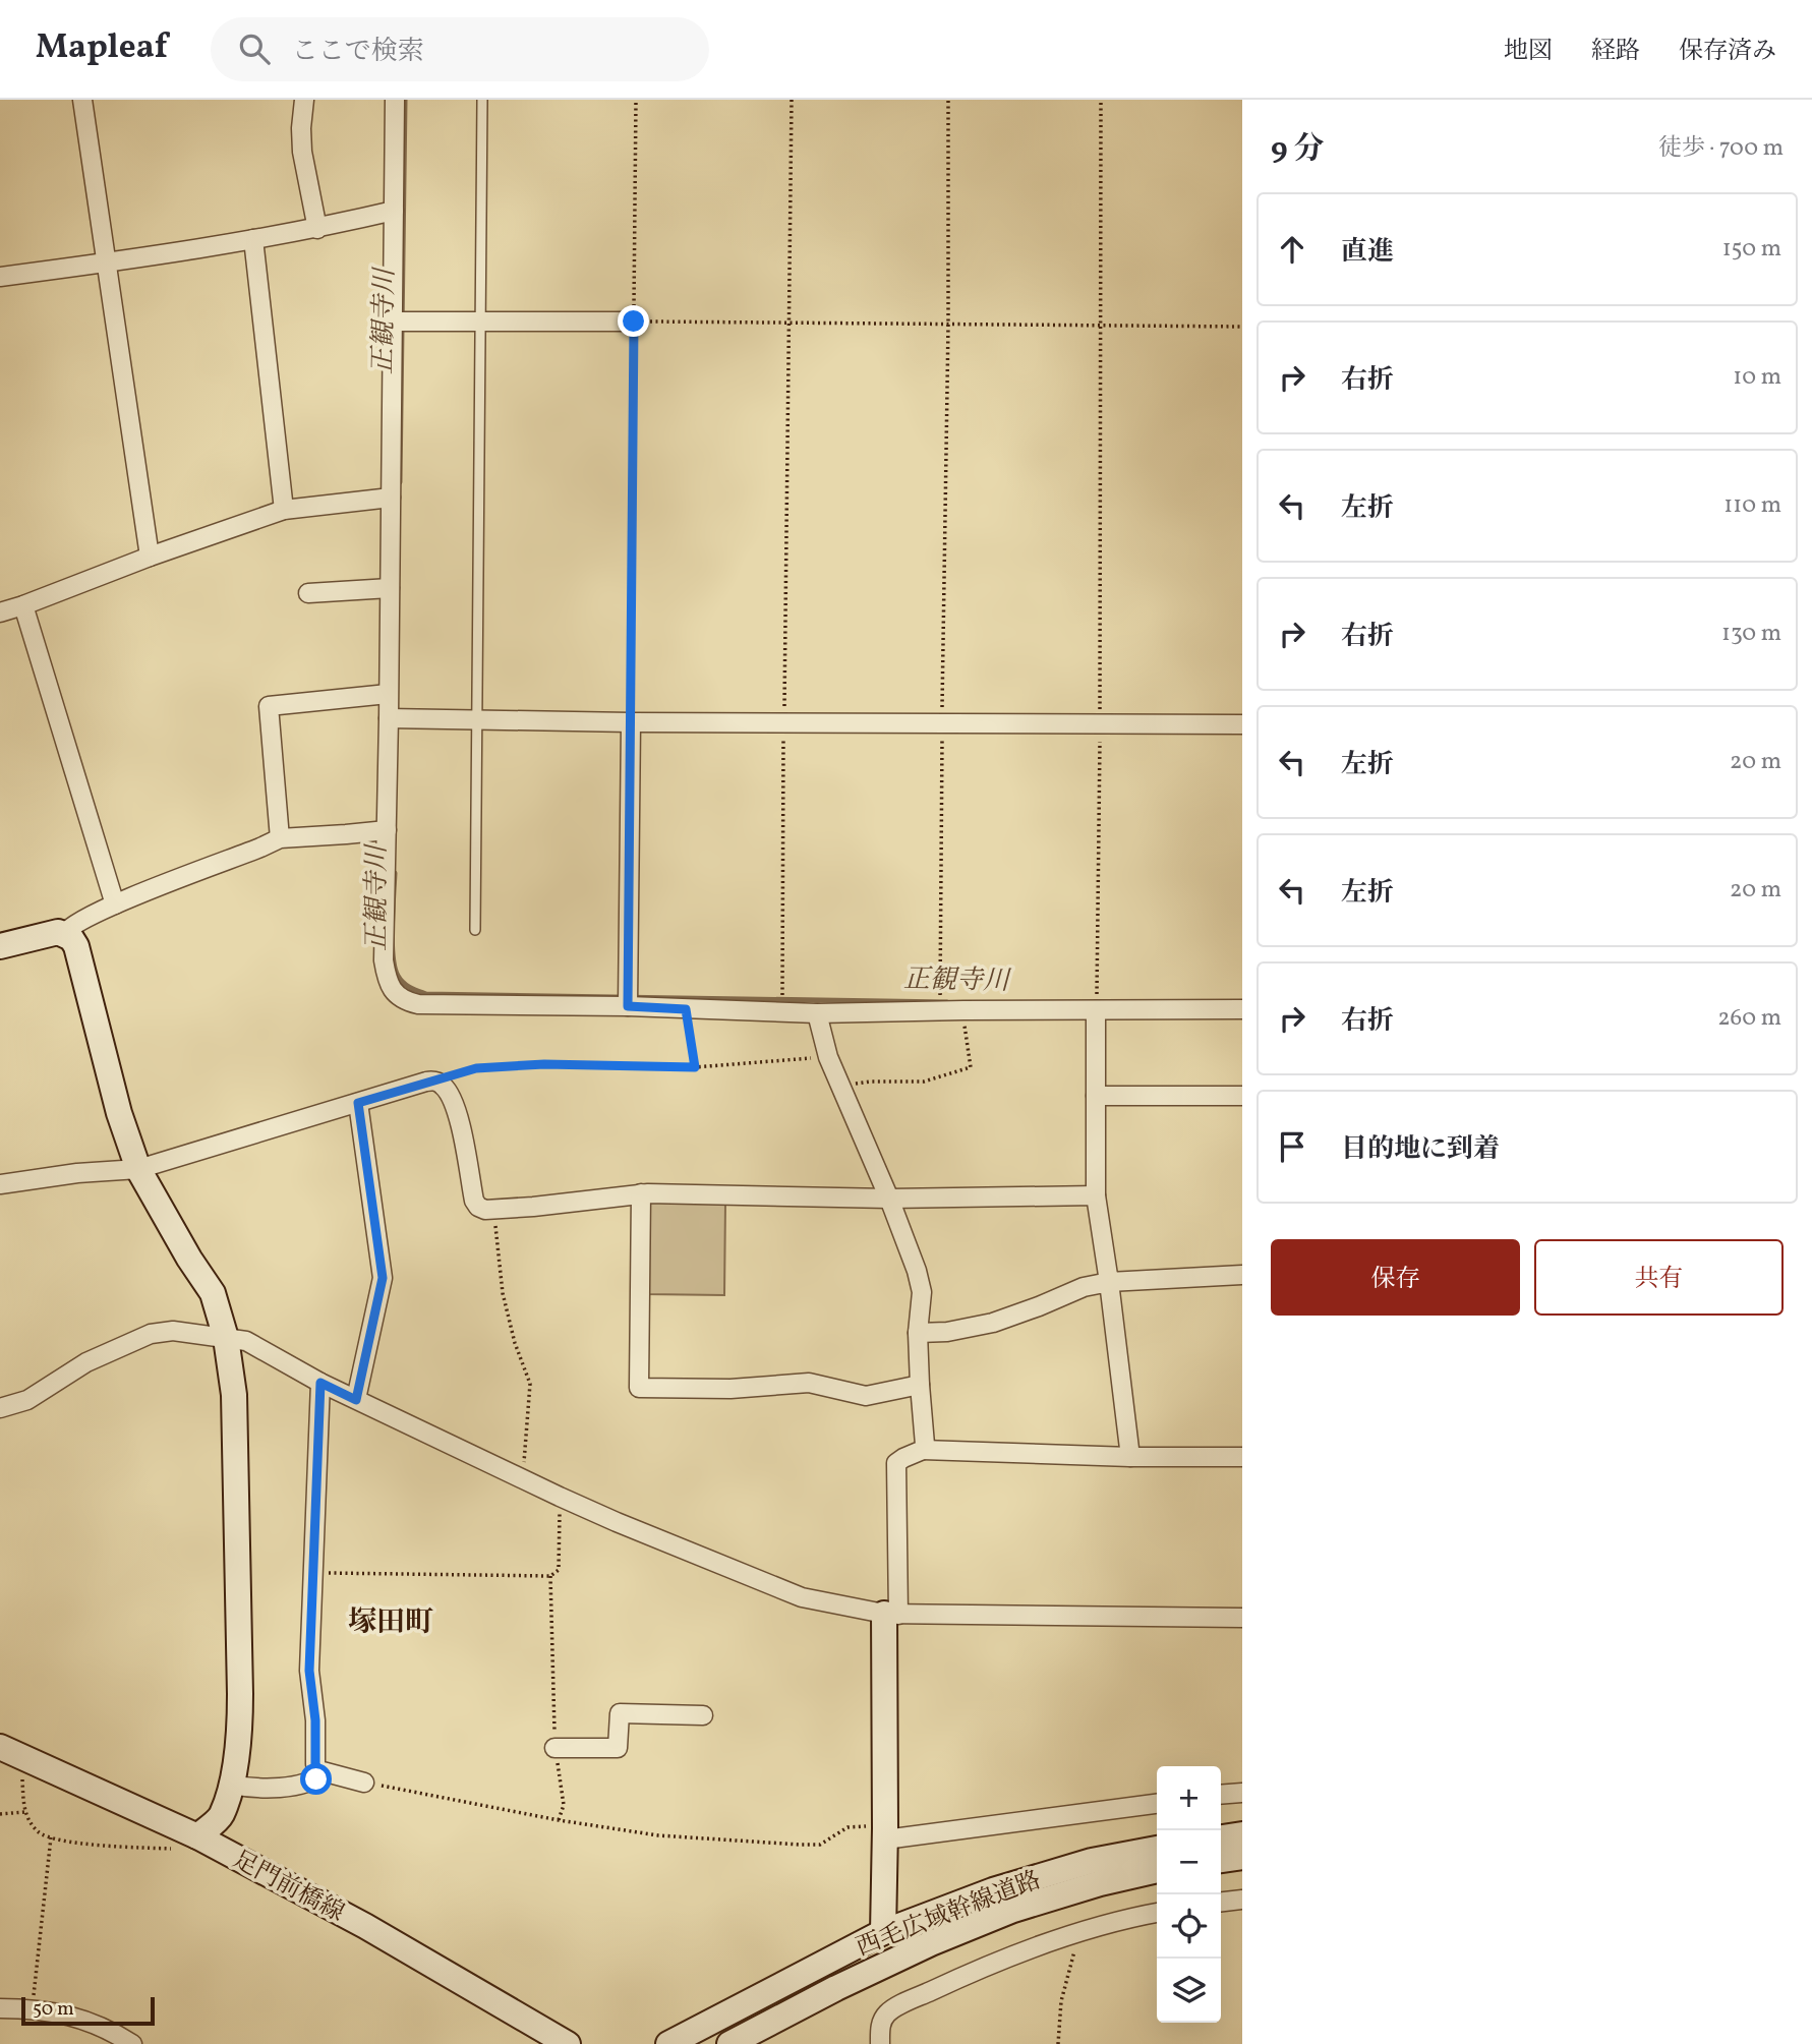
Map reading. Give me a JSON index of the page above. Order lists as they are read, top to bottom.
{
  "streets": {
    "main road": ["足門前橋線", "西毛広域幹線道路"]
  },
  "districts": ["塚田町"],
  "water": ["正観寺川"],
  "scale_bar": "50 m",
  "page": {
    "header": "Mapleaf",
    "search": "ここで検索",
    "nav": ["地図", "経路", "保存済み"],
    "heading": ["9 分", "徒歩 · 700 m"],
    "list": [
      ["直進", "150 m"],
      ["右折", "10 m"],
      ["左折", "110 m"],
      ["右折", "130 m"],
      ["左折", "20 m"],
      ["左折", "20 m"],
      ["右折", "260 m"],
      "目的地に到着"
    ],
    "buttons": ["保存", "共有"],
    "map_buttons": ["+", "−"],
    "scale": "50 m"
  }
}
